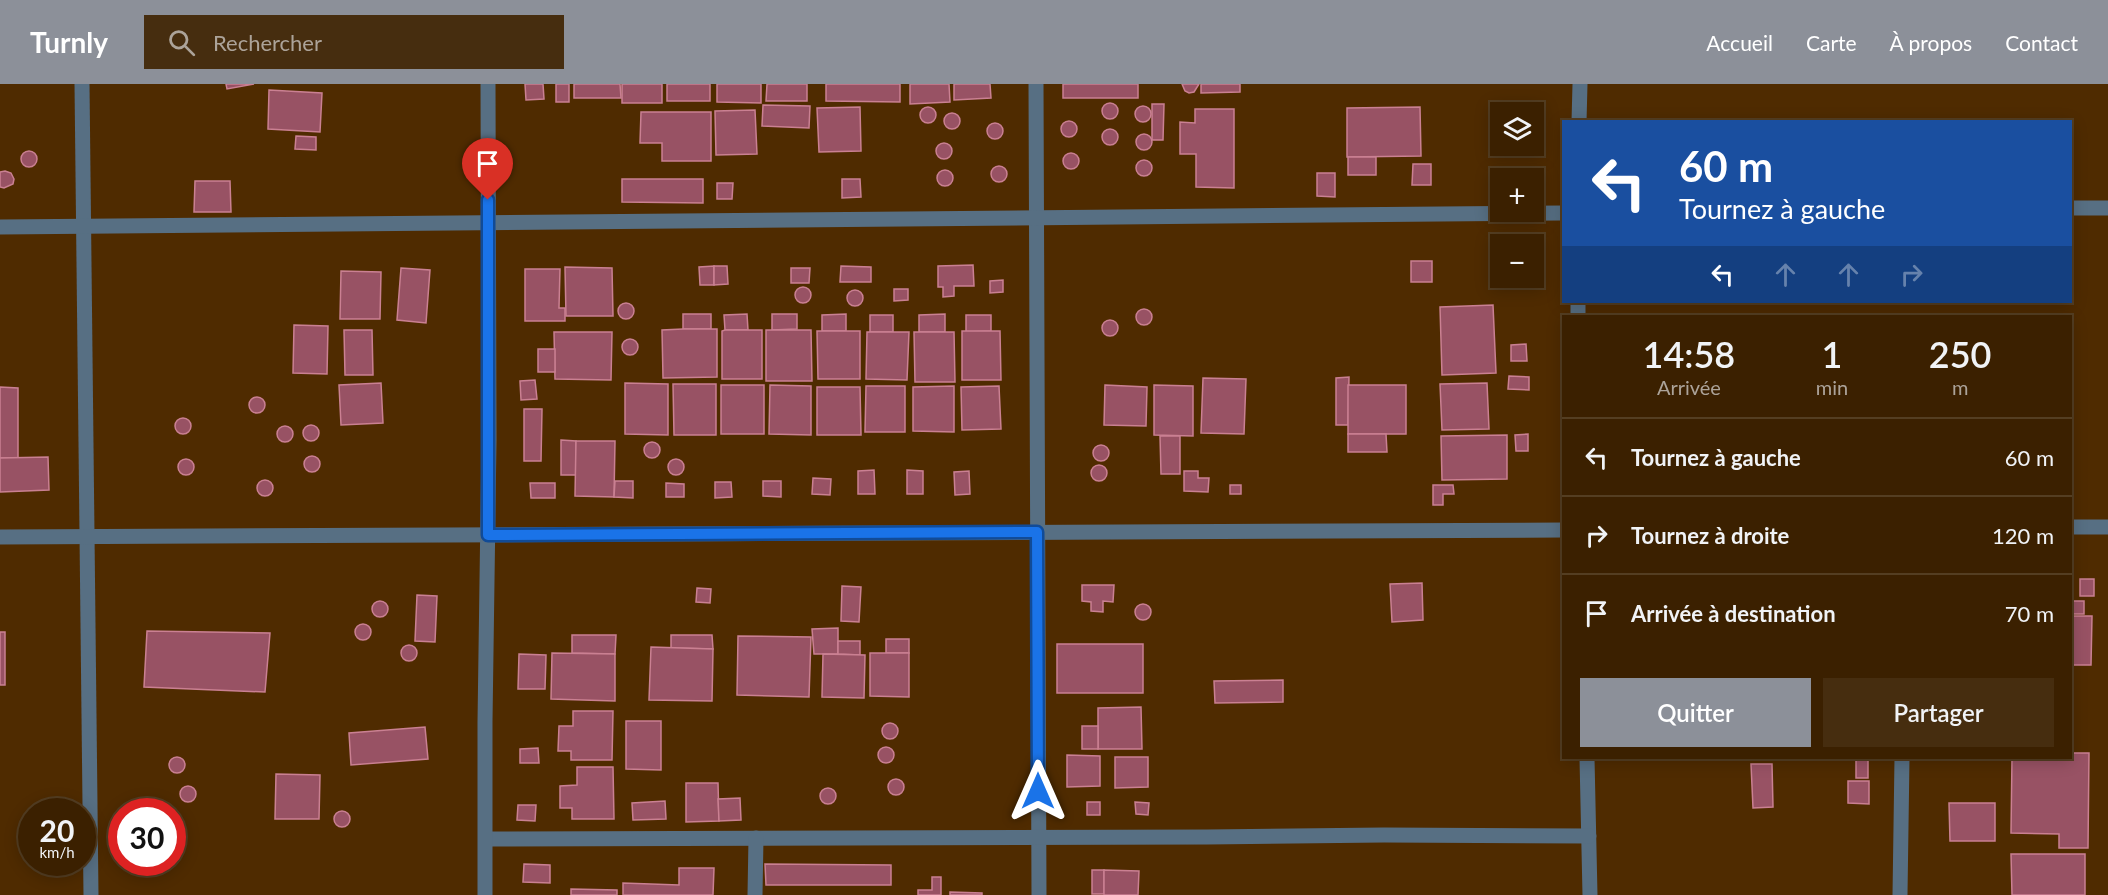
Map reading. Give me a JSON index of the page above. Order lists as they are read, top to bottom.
{
  "page": {
    "header": "Turnly",
    "search": "Rechercher",
    "nav": [
      "Accueil",
      "Carte",
      "À propos",
      "Contact"
    ],
    "map_buttons": ["+", "−"],
    "turn": ["60 m", "Tournez à gauche"],
    "eta": [
      "14:58",
      "Arrivée",
      "1",
      "min",
      "250",
      "m"
    ],
    "list": [
      {
        "name": "Tournez à gauche",
        "value": "60 m"
      },
      {
        "name": "Tournez à droite",
        "value": "120 m"
      },
      {
        "name": "Arrivée à destination",
        "value": "70 m"
      }
    ],
    "buttons": ["Quitter", "Partager"],
    "speed": "20 km/h",
    "limit": "30"
  }
}
